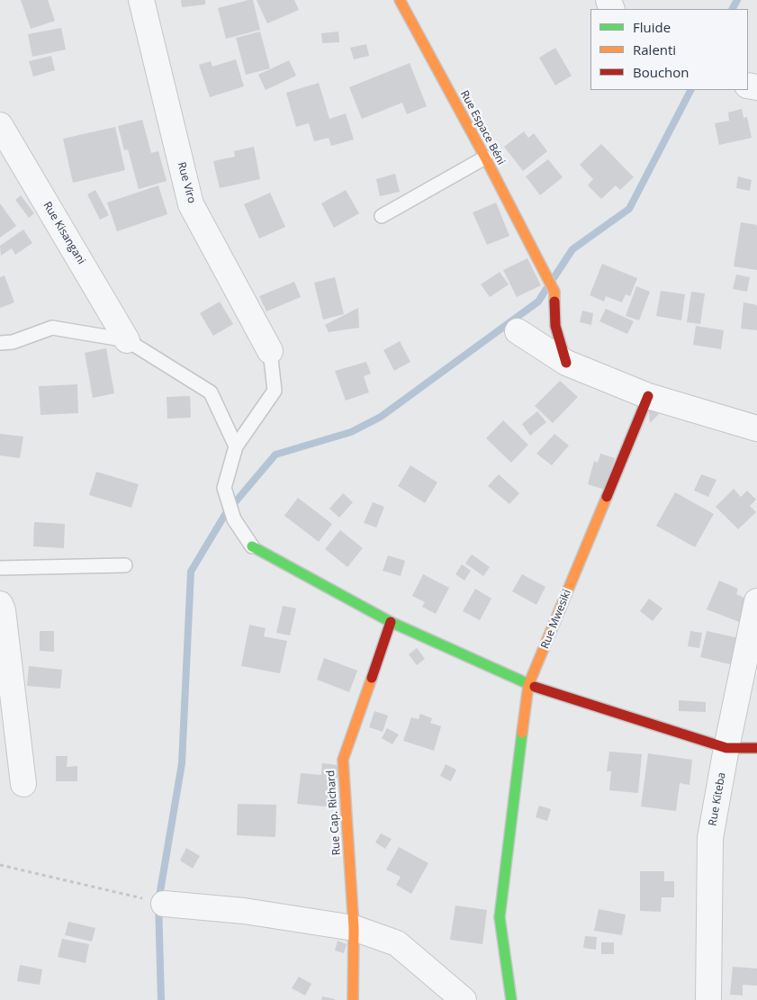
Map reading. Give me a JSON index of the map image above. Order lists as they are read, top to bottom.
{
  "streets": {
    "street": [
      "Rue Espace Béni",
      "Rue Viro",
      "Rue Kisangani",
      "Rue Mwesiki",
      "Rue Kiteba",
      "Rue Cap. Richard"
    ]
  },
  "legend": ["Fluide", "Ralenti", "Bouchon"]
}
